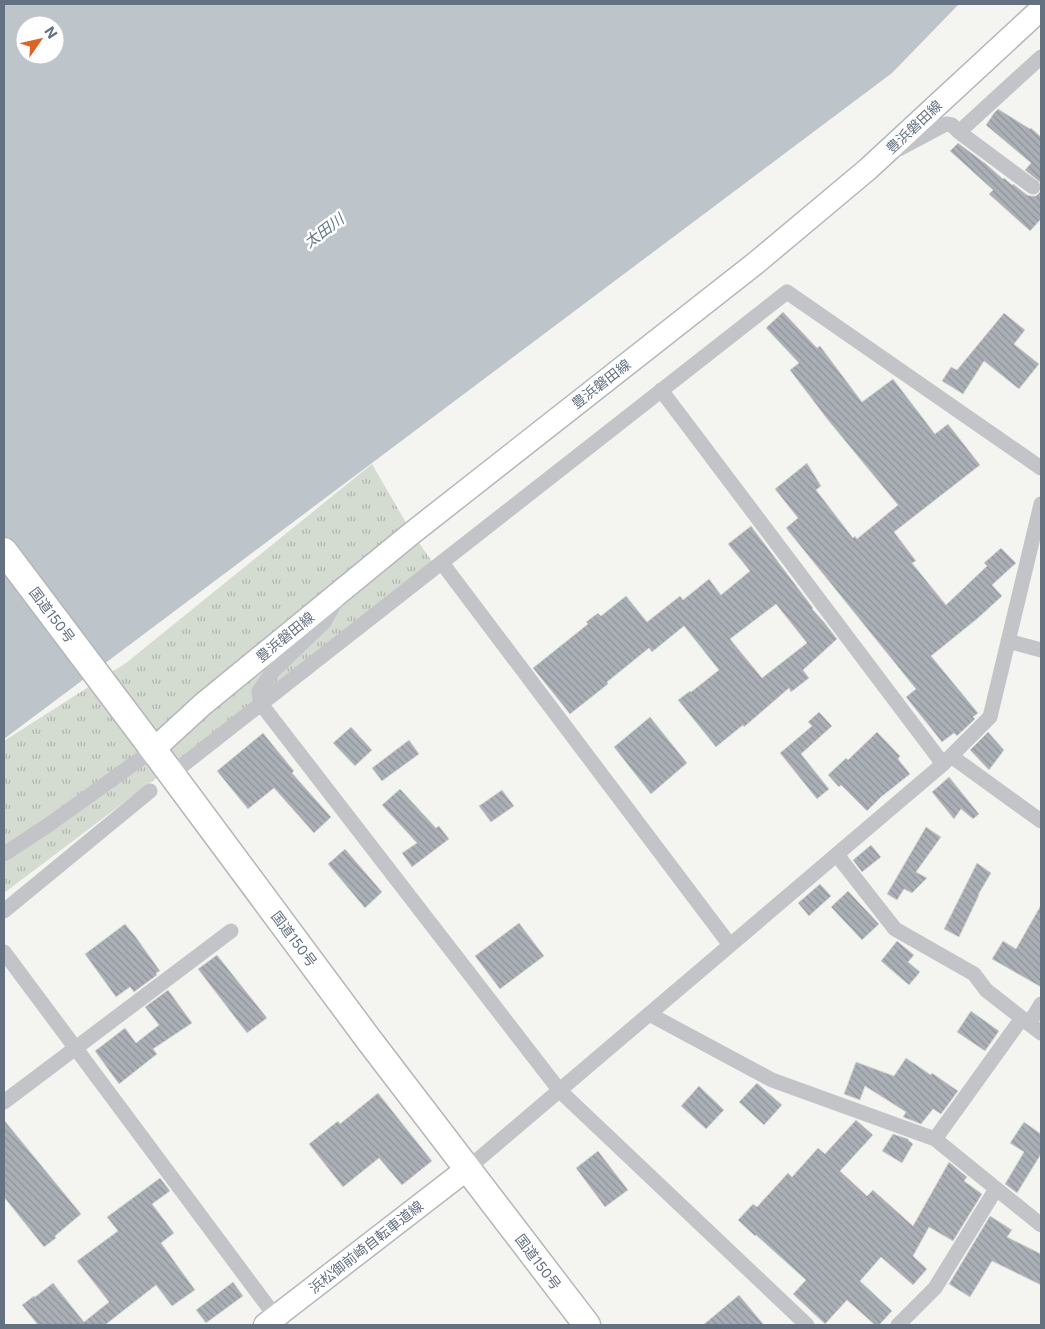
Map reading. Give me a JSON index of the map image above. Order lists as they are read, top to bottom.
{
  "streets": {
    "highway": ["国道150号"],
    "main road": ["豊浜磐田線", "浜松御前崎自転車道線"]
  },
  "crossings": [
    ["豊浜磐田線", "国道150号"],
    ["国道150号", "浜松御前崎自転車道線"]
  ],
  "water": ["太田川"],
  "north": "top right"
}
